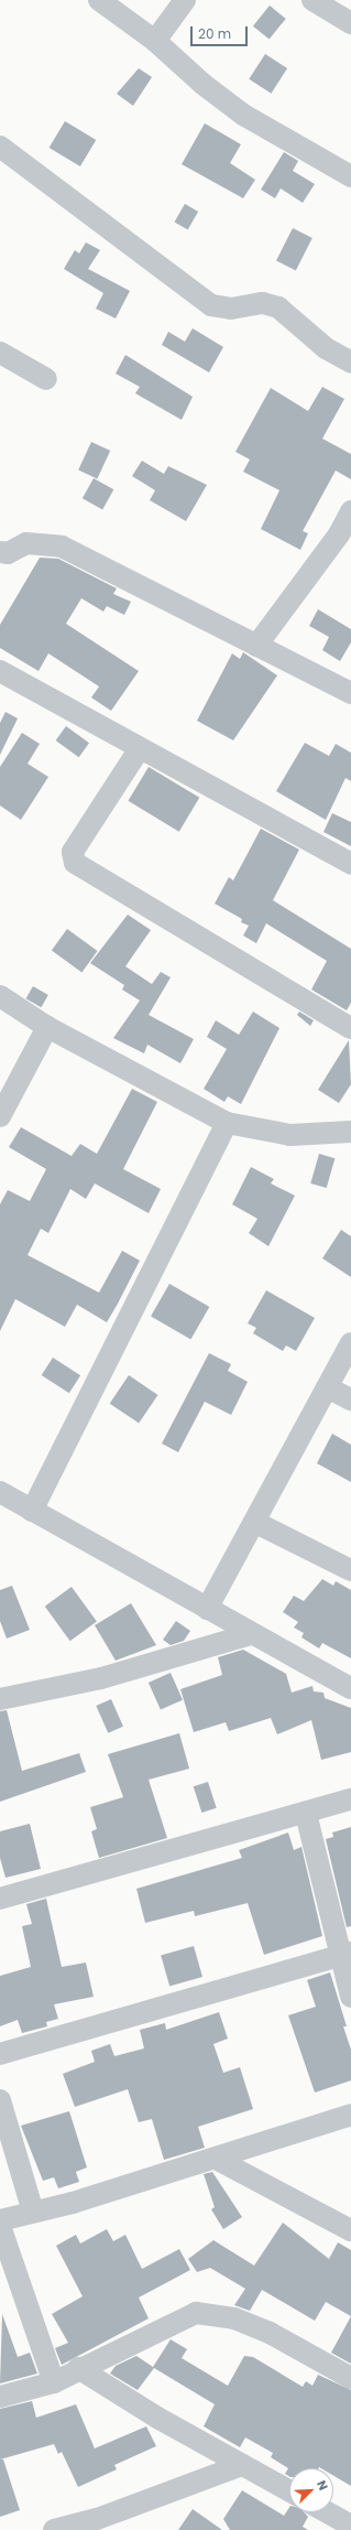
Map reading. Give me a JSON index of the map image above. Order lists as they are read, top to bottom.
{
  "scale_bar": "20 m",
  "north": "top right"
}
